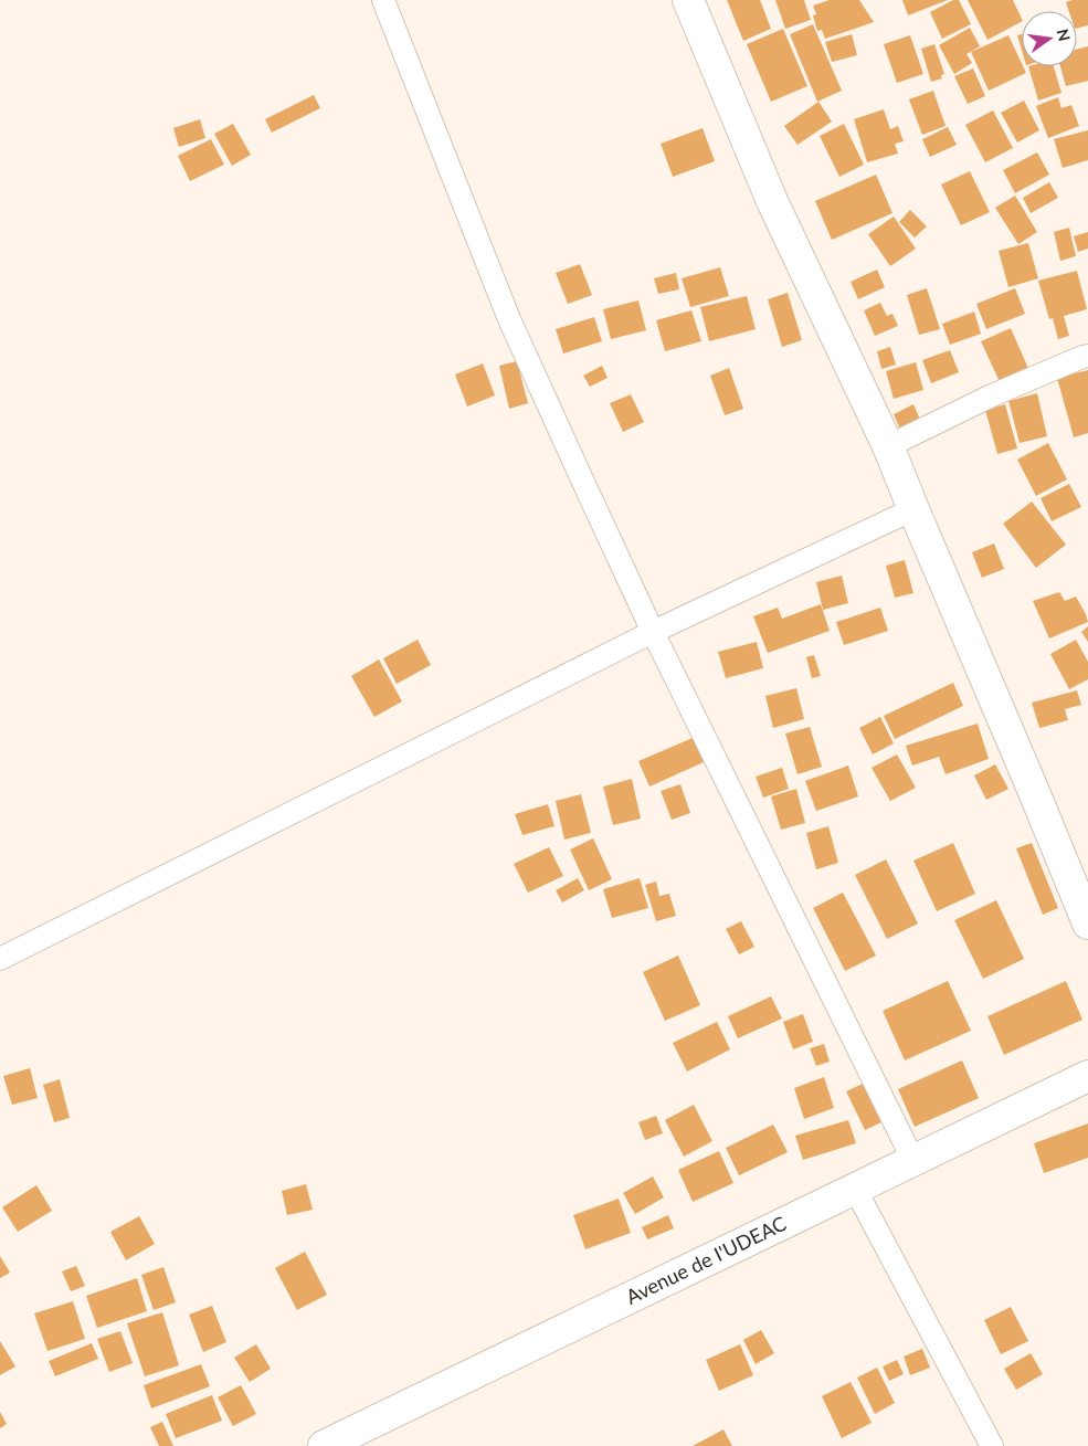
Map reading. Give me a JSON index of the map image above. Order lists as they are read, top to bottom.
{
  "streets": {
    "main road": ["Avenue de I'UDEAC"]
  },
  "north": "right"
}
